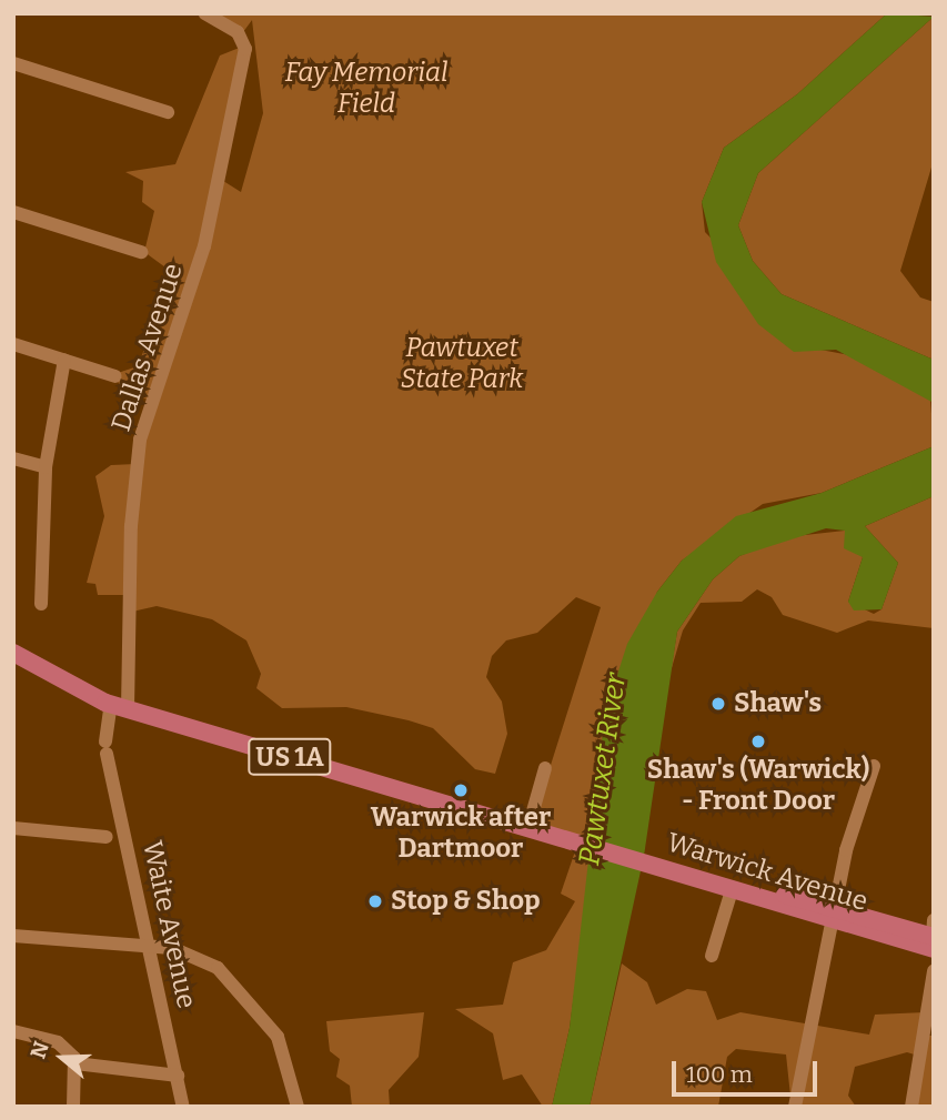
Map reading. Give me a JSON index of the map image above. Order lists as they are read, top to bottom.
{
  "streets": {
    "main road": ["US 1A", "Warwick Avenue"],
    "street": ["Dallas Avenue", "Waite Avenue"]
  },
  "crossings": [
    ["Dallas Avenue", "US 1A"],
    ["Dallas Avenue", "Waite Avenue"],
    ["US 1A", "Warwick Avenue"],
    ["US 1A", "Waite Avenue"]
  ],
  "water": ["Pawtuxet River"],
  "parks": ["Fay Memorial Field", "Pawtuxet State Park"],
  "places": [
    "Shaw's",
    "Shaw's (Warwick) - Front Door",
    "Warwick after Dartmoor",
    "Stop & Shop"
  ],
  "scale_bar": "100 m",
  "north": "left"
}
